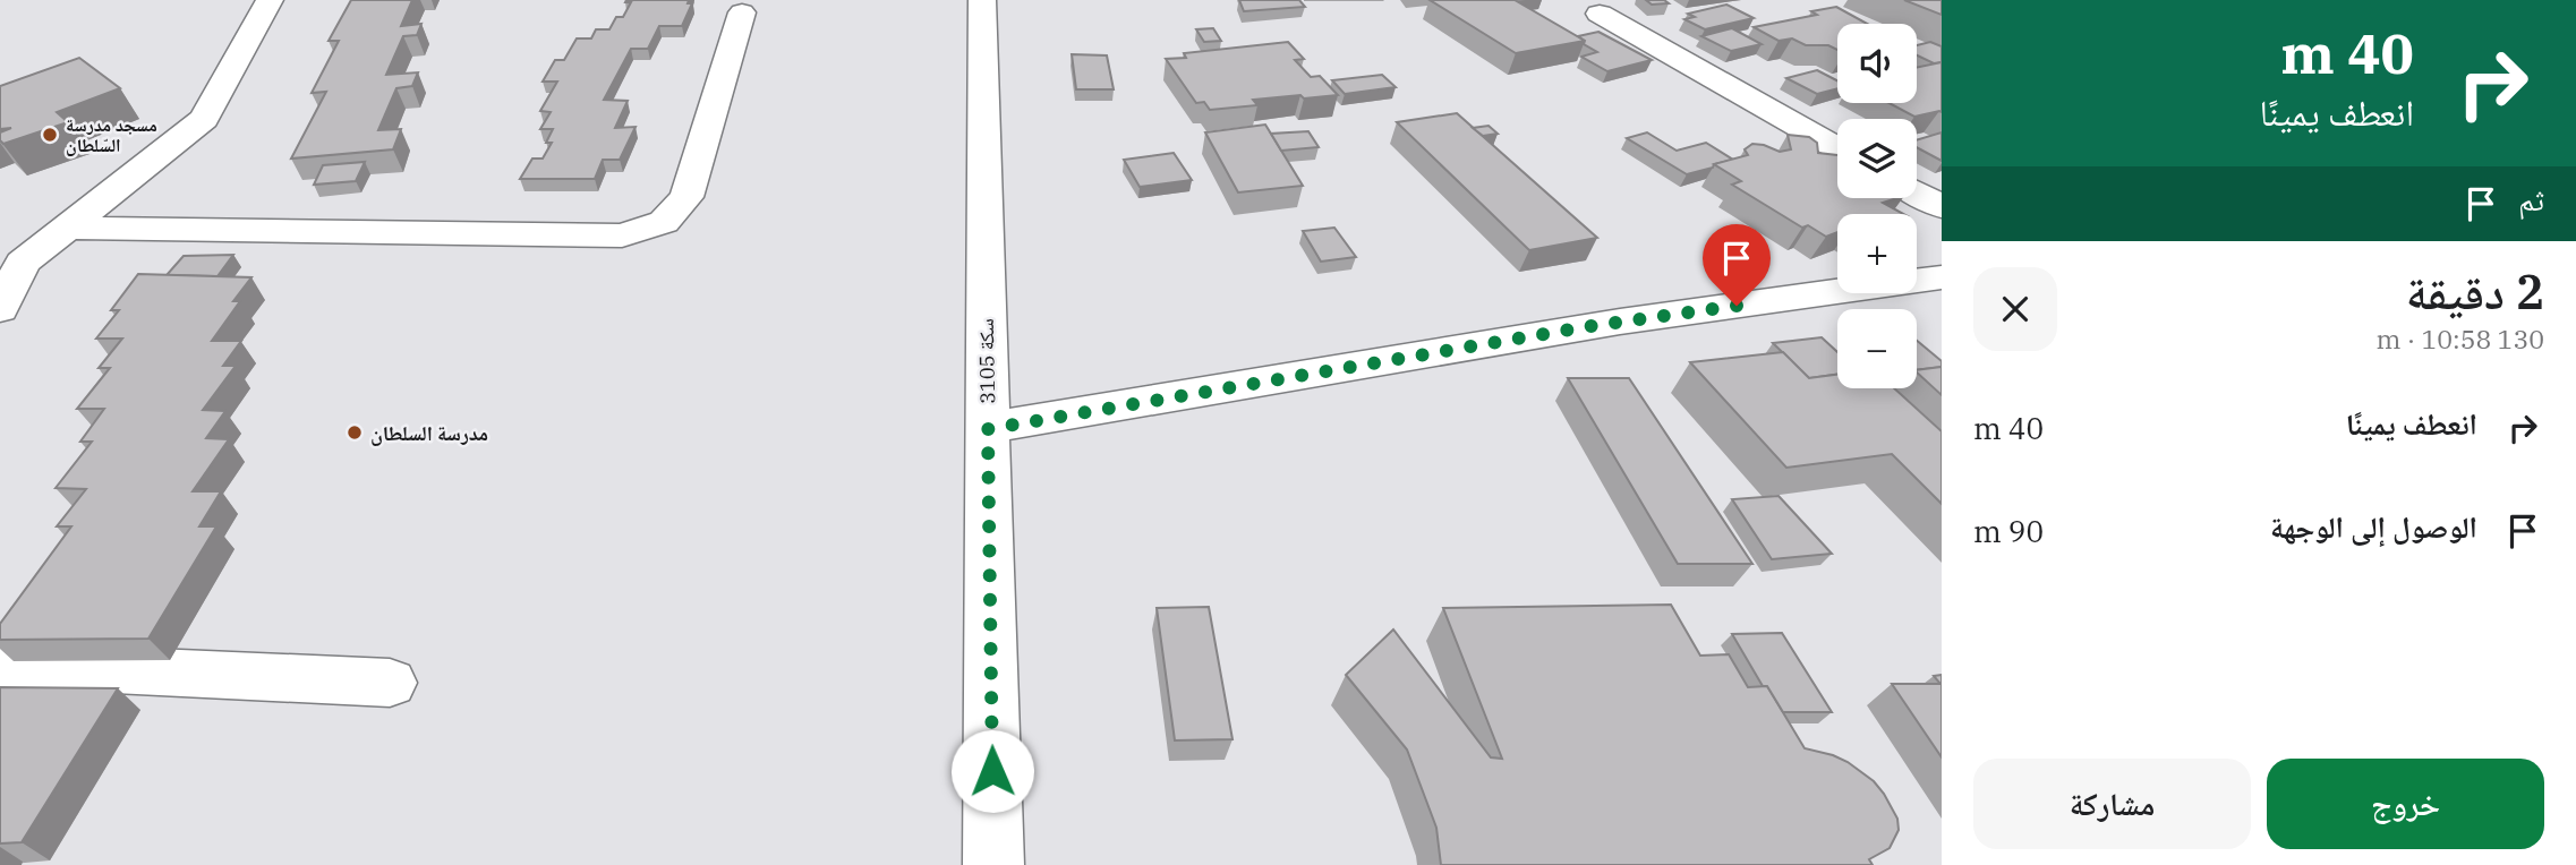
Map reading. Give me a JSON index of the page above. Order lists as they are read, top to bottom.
{
  "streets": {
    "street": ["سكة 3105"]
  },
  "places": ["مسجد مدرسة السّلطان", "مدرسة السلطان"],
  "page": {
    "turn": ["40 m", "انعطف يمينًا"],
    "map_buttons": ["+", "−"],
    "then": "ثم",
    "heading": ["2 دقيقة", "130 m · 10:58"],
    "list": [
      {
        "name": "انعطف يمينًا",
        "value": "40 m"
      },
      {
        "name": "الوصول إلى الوجهة",
        "value": "90 m"
      }
    ],
    "buttons": ["خروج", "مشاركة"]
  }
}
